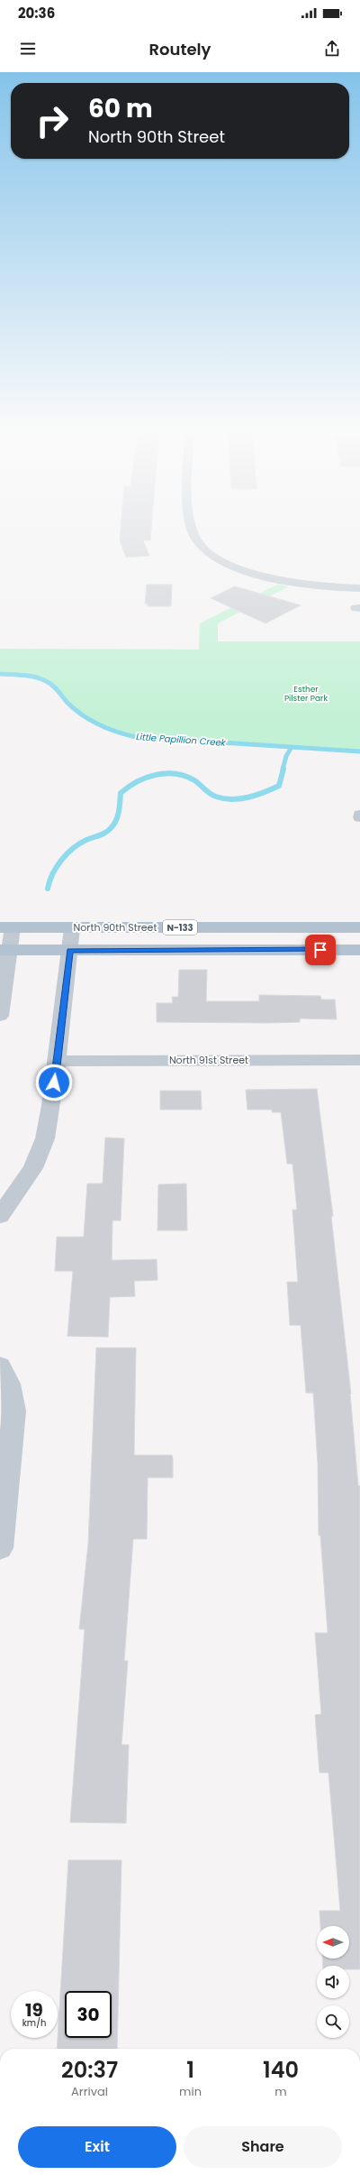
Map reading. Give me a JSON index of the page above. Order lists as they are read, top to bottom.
{
  "streets": {
    "main road": ["North 90th Street", "N-133"],
    "street": ["North 91st Street"]
  },
  "water": ["Little Papillion Creek"],
  "parks": ["Esther Pilster Park"],
  "north": "left",
  "page": {
    "status": "20:36",
    "header": "Routely",
    "turn": ["60 m", "North 90th Street"],
    "speed": "19 km/h",
    "limit": "30",
    "eta": [
      "20:37",
      "Arrival",
      "1",
      "min",
      "140",
      "m"
    ],
    "buttons": ["Exit", "Share"]
  }
}
